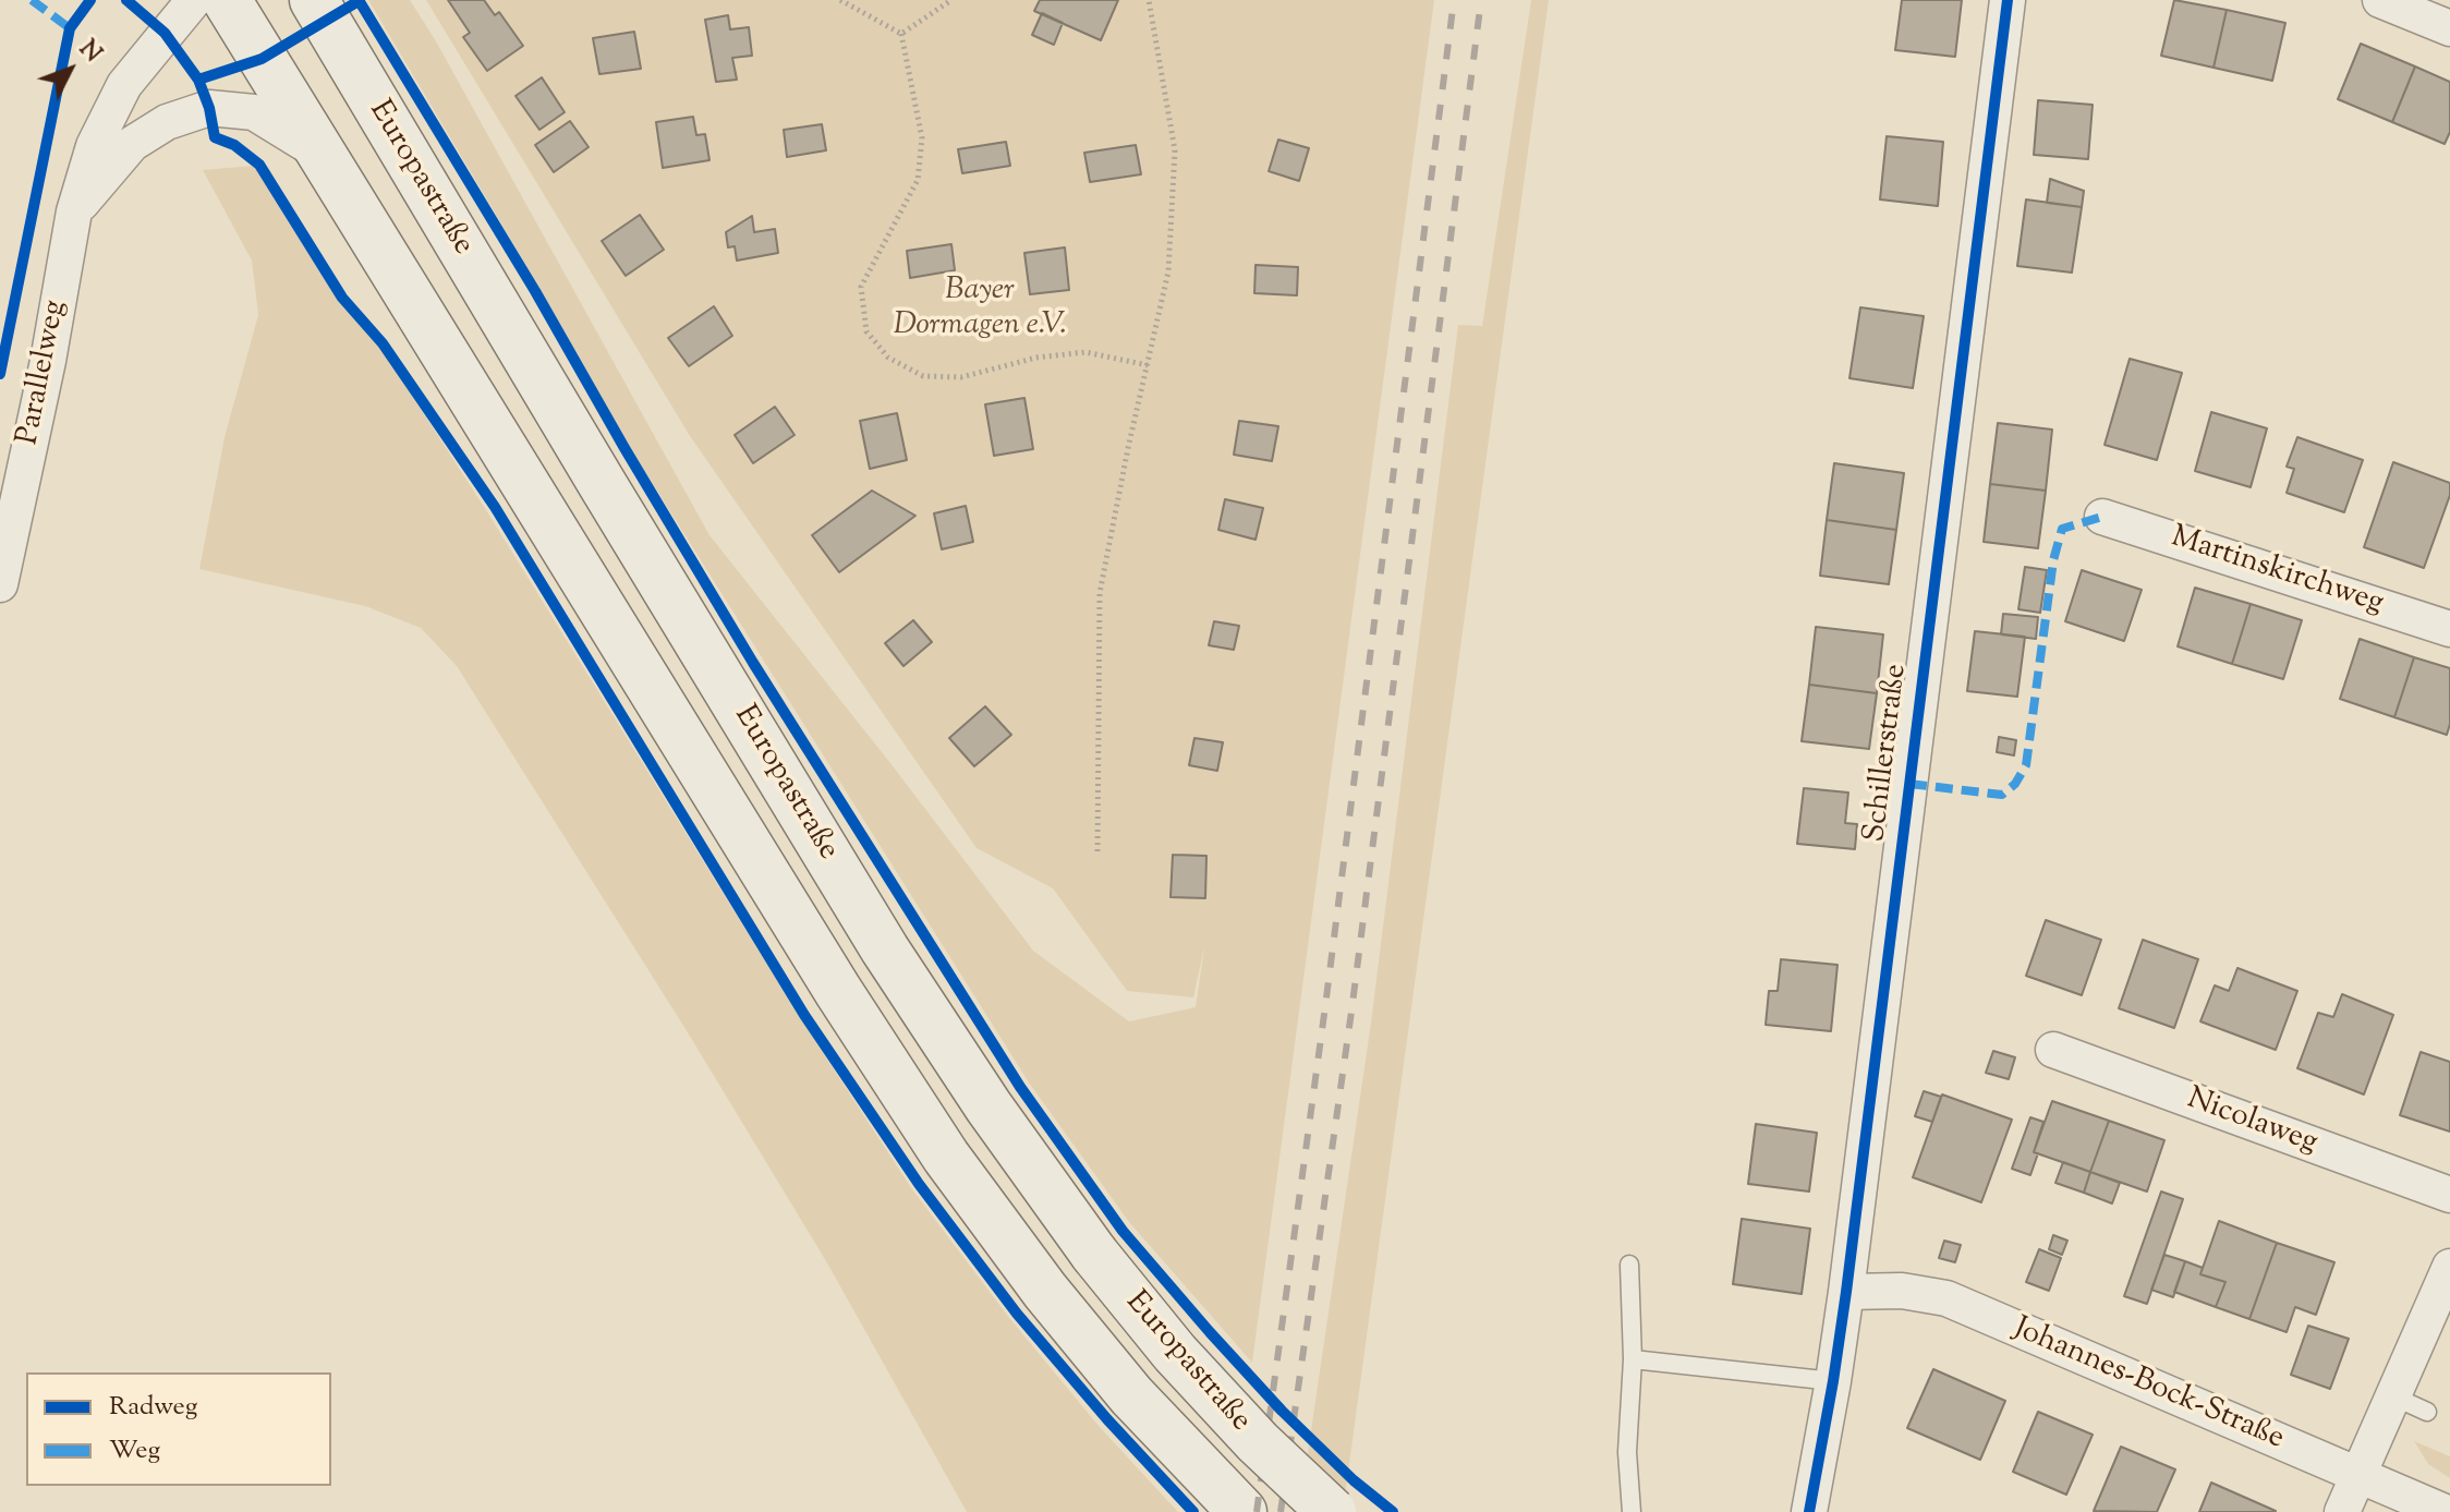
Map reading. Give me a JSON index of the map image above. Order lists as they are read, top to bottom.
{
  "streets": {
    "main road": ["Europastraße"],
    "street": [
      "Parallelweg",
      "Martinskirchweg",
      "Schillerstraße",
      "Nicolaweg",
      "Johannes-Bock-Straße"
    ]
  },
  "crossings": [
    ["Schillerstraße", "Johannes-Bock-Straße"]
  ],
  "parks": ["Bayer Dormagen e.V."],
  "legend": ["Radweg", "Weg"],
  "north": "top right"
}
